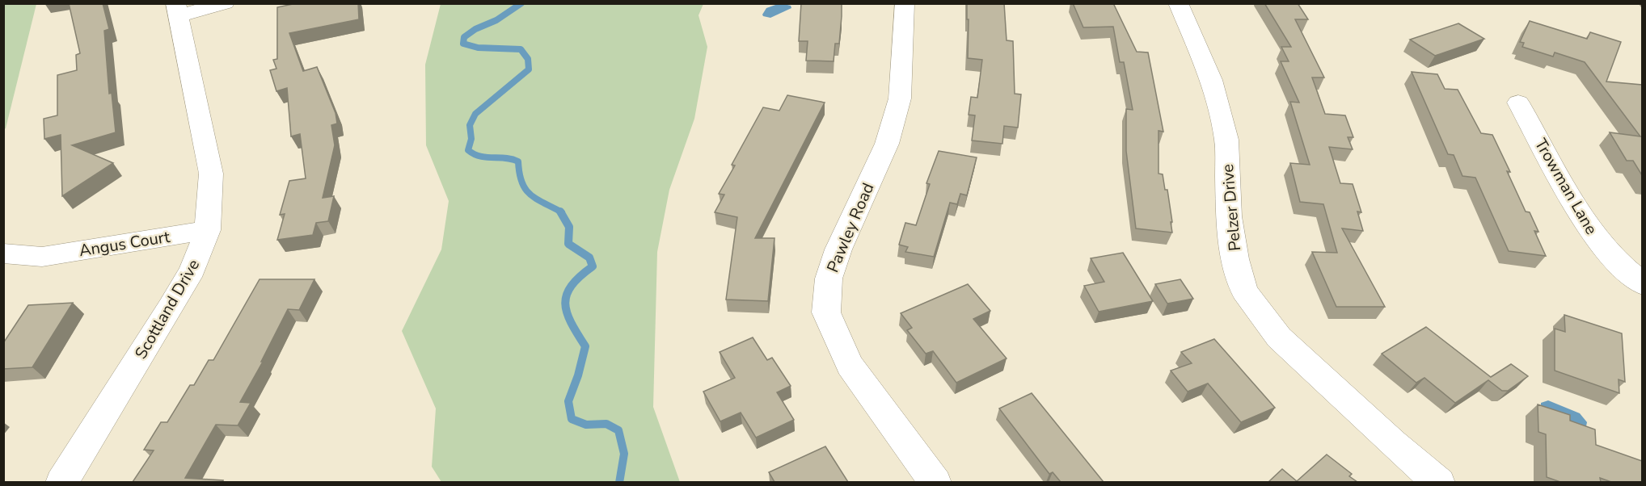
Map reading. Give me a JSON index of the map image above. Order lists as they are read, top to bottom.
{
  "streets": {
    "street": [
      "Trowman Lane",
      "Pelzer Drive",
      "Pawley Road",
      "Angus Court",
      "Scottland Drive"
    ]
  },
  "crossings": [
    ["Angus Court", "Scottland Drive"]
  ]
}
